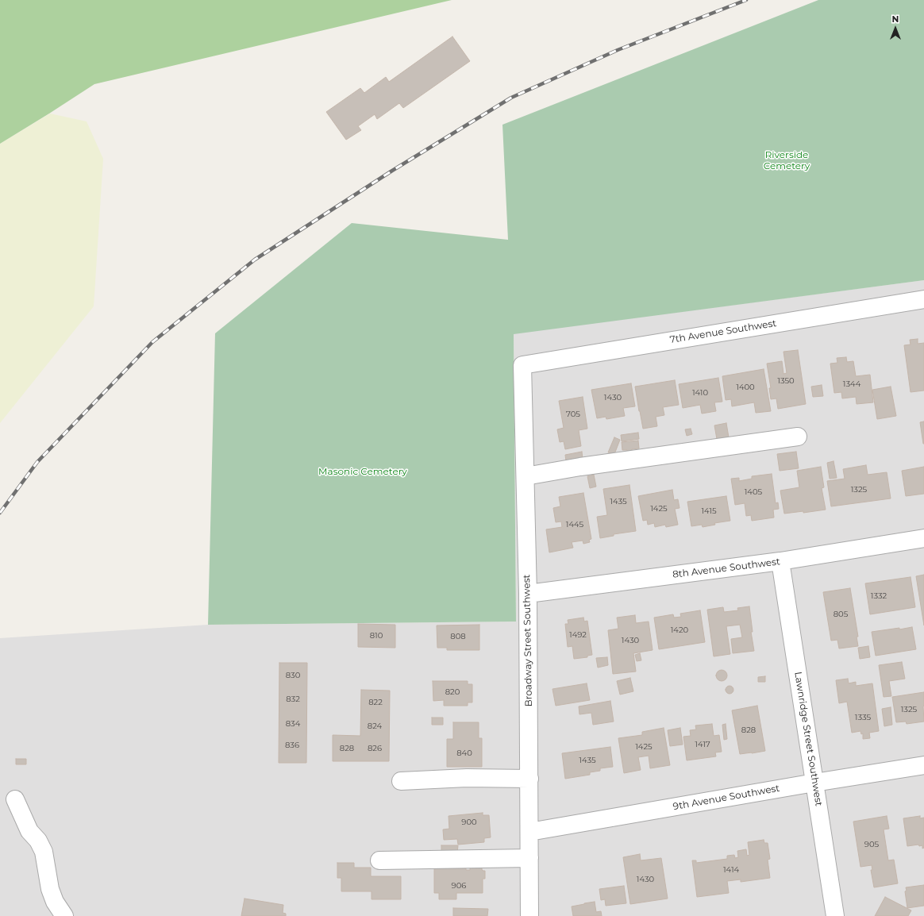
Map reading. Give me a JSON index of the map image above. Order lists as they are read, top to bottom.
{
  "streets": {
    "street": [
      "7th Avenue Southwest",
      "8th Avenue Southwest",
      "Broadway Street Southwest",
      "Lawnridge Street Southwest",
      "9th Avenue Southwest"
    ]
  },
  "crossings": [
    ["7th Avenue Southwest", "Broadway Street Southwest"],
    ["8th Avenue Southwest", "Broadway Street Southwest"],
    ["8th Avenue Southwest", "Lawnridge Street Southwest"],
    ["Broadway Street Southwest", "9th Avenue Southwest"],
    ["Lawnridge Street Southwest", "9th Avenue Southwest"]
  ],
  "parks": ["Riverside Cemetery", "Masonic Cemetery"],
  "house_numbers": [
    "1350",
    "1344",
    "1400",
    "1410",
    "1430",
    "705",
    "1325",
    "1405",
    "1435",
    "1425",
    "1415",
    "1445",
    "1332",
    "805",
    "1420",
    "1492",
    "810",
    "808",
    "1430",
    "830",
    "820",
    "832",
    "822",
    "1325",
    "1335",
    "834",
    "824",
    "828",
    "1417",
    "836",
    "1425",
    "828",
    "826",
    "840",
    "1435",
    "900",
    "905",
    "1414",
    "1430",
    "906"
  ],
  "north": "top"
}
